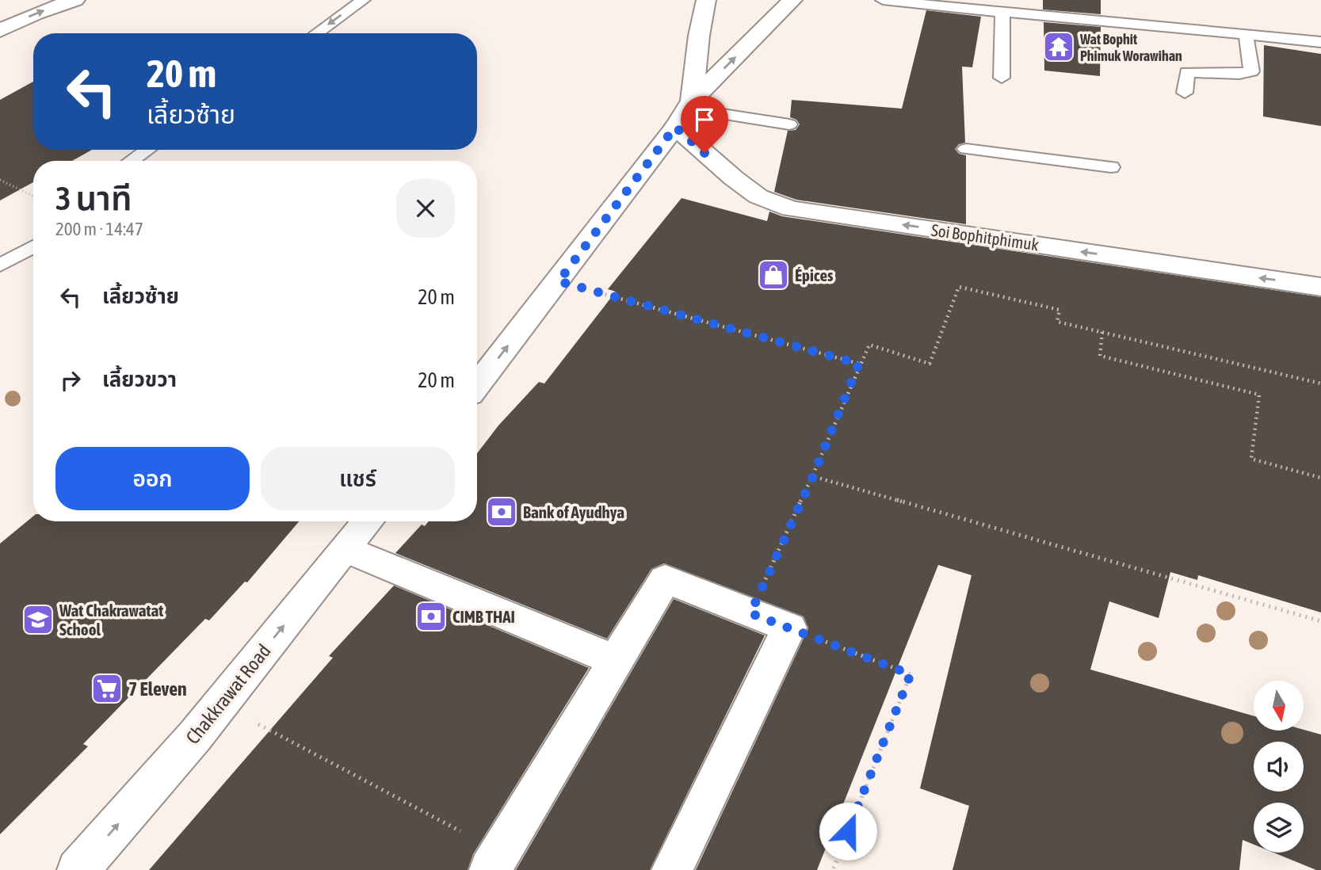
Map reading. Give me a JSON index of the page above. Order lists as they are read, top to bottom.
{
  "streets": {
    "street": ["Soi Bophitphimuk", "Chakkrawat Road"]
  },
  "one_way": ["Soi Bophitphimuk", "Chakkrawat Road"],
  "places": {
    "temple": ["Wat Bophit Phimuk Worawihan"],
    "shop": ["Épices"],
    "bank": ["Bank of Ayudhya", "CIMB THAI"],
    "school or university": ["Wat Chakrawatat School"],
    "supermarket": ["7 Eleven"]
  },
  "north": "bottom",
  "page": {
    "turn": ["20 m", "เลี้ยวซ้าย"],
    "heading": ["3 นาที", "200 m · 14:47"],
    "list": [
      {
        "name": "เลี้ยวซ้าย",
        "value": "20 m"
      },
      {
        "name": "เลี้ยวขวา",
        "value": "20 m"
      }
    ],
    "buttons": ["ออก", "แชร์"]
  }
}
